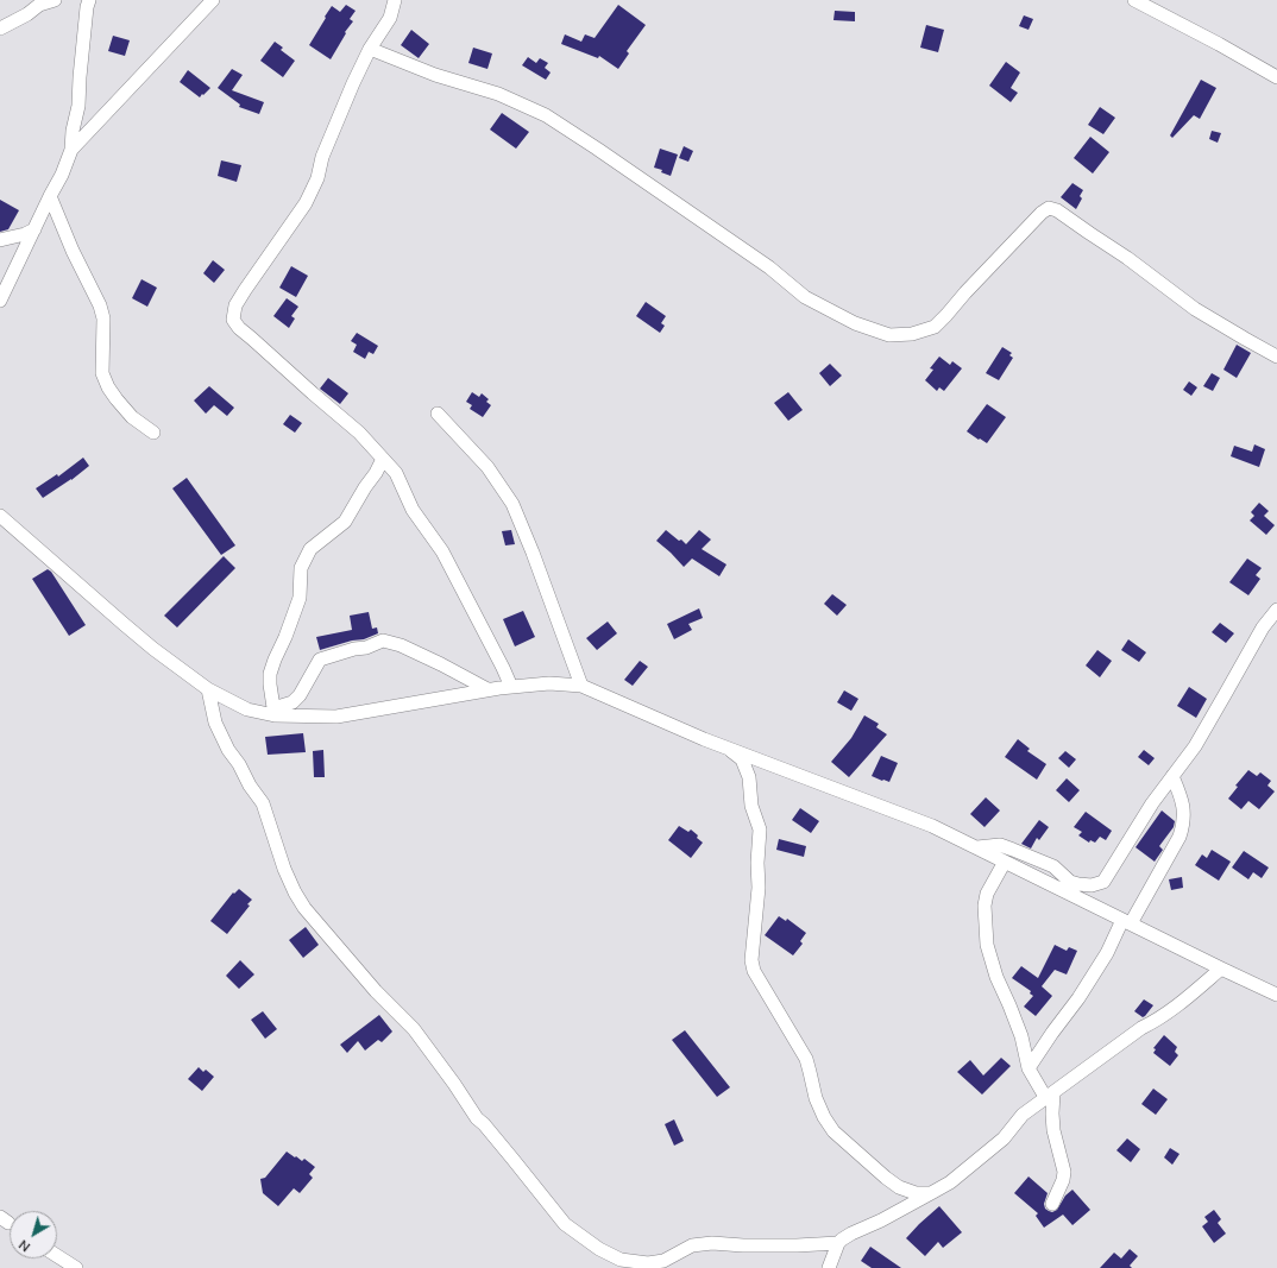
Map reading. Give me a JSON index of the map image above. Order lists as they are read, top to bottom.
{
  "north": "bottom left"
}
